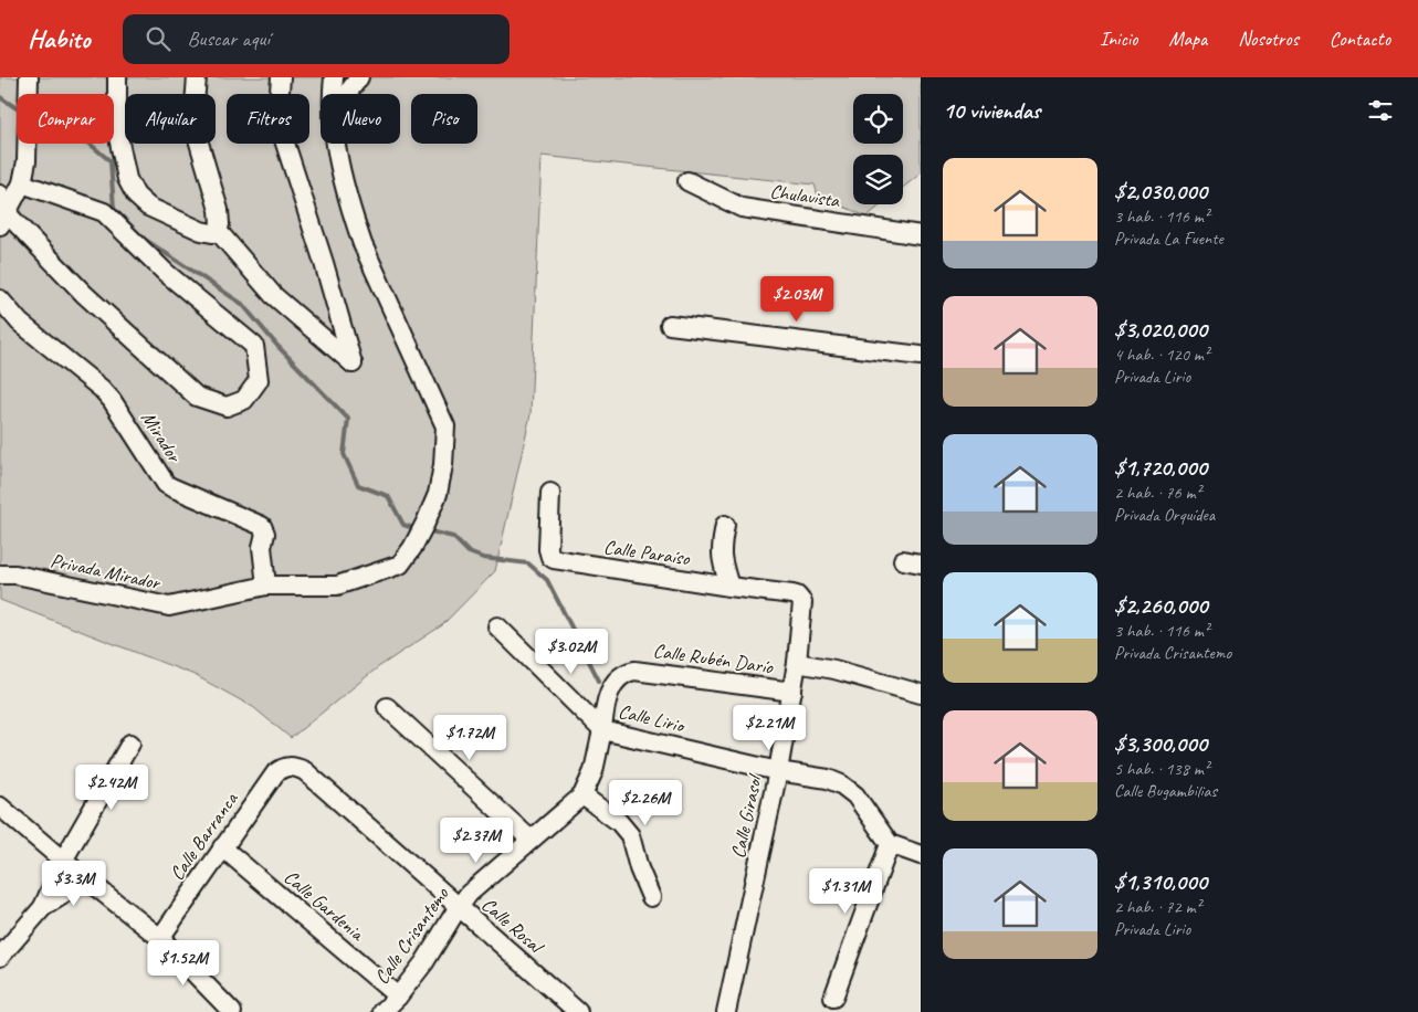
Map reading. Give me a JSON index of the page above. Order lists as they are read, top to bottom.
{
  "streets": {
    "street": [
      "Chulavista",
      "Mirador",
      "Calle Paraíso",
      "Privada Mirador",
      "Calle Rubén Darío",
      "Calle Lirio",
      "Calle Girasol",
      "Calle Barranca",
      "Calle Gardenia",
      "Calle Rosal",
      "Calle Crisantemo"
    ]
  },
  "crossings": [
    ["Mirador", "Privada Mirador"],
    ["Calle Paraíso", "Calle Girasol"],
    ["Calle Rubén Darío", "Calle Lirio"],
    ["Calle Rubén Darío", "Calle Girasol"],
    ["Calle Rubén Darío", "Calle Crisantemo"],
    ["Calle Lirio", "Calle Girasol"],
    ["Calle Lirio", "Calle Crisantemo"],
    ["Calle Barranca", "Calle Gardenia"],
    ["Calle Barranca", "Calle Rosal"],
    ["Calle Gardenia", "Calle Crisantemo"],
    ["Calle Rosal", "Calle Crisantemo"]
  ],
  "page": {
    "header": "Habito",
    "search": "Buscar aquí",
    "nav": [
      "Inicio",
      "Mapa",
      "Nosotros",
      "Contacto"
    ],
    "heading": "10 viviendas",
    "chip": [
      "Comprar",
      "Alquilar",
      "Filtros",
      "Nuevo",
      "Piso"
    ],
    "list": [
      {
        "name": "$2,030,000",
        "note": "3 hab. · 116 m² · Privada La Fuente"
      },
      {
        "name": "$3,020,000",
        "note": "4 hab. · 120 m² · Privada Lirio"
      },
      {
        "name": "$1,720,000",
        "note": "2 hab. · 76 m² · Privada Orquídea"
      },
      {
        "name": "$2,260,000",
        "note": "3 hab. · 116 m² · Privada Crisantemo"
      },
      {
        "name": "$3,300,000",
        "note": "5 hab. · 138 m² · Calle Bugambilias"
      },
      {
        "name": "$1,310,000",
        "note": "2 hab. · 72 m² · Privada Lirio"
      }
    ],
    "price": [
      "$2.03M",
      "$3.02M",
      "$2.21M",
      "$1.72M",
      "$2.42M",
      "$2.26M",
      "$2.37M",
      "$3.3M",
      "$1.31M",
      "$1.52M"
    ]
  }
}
